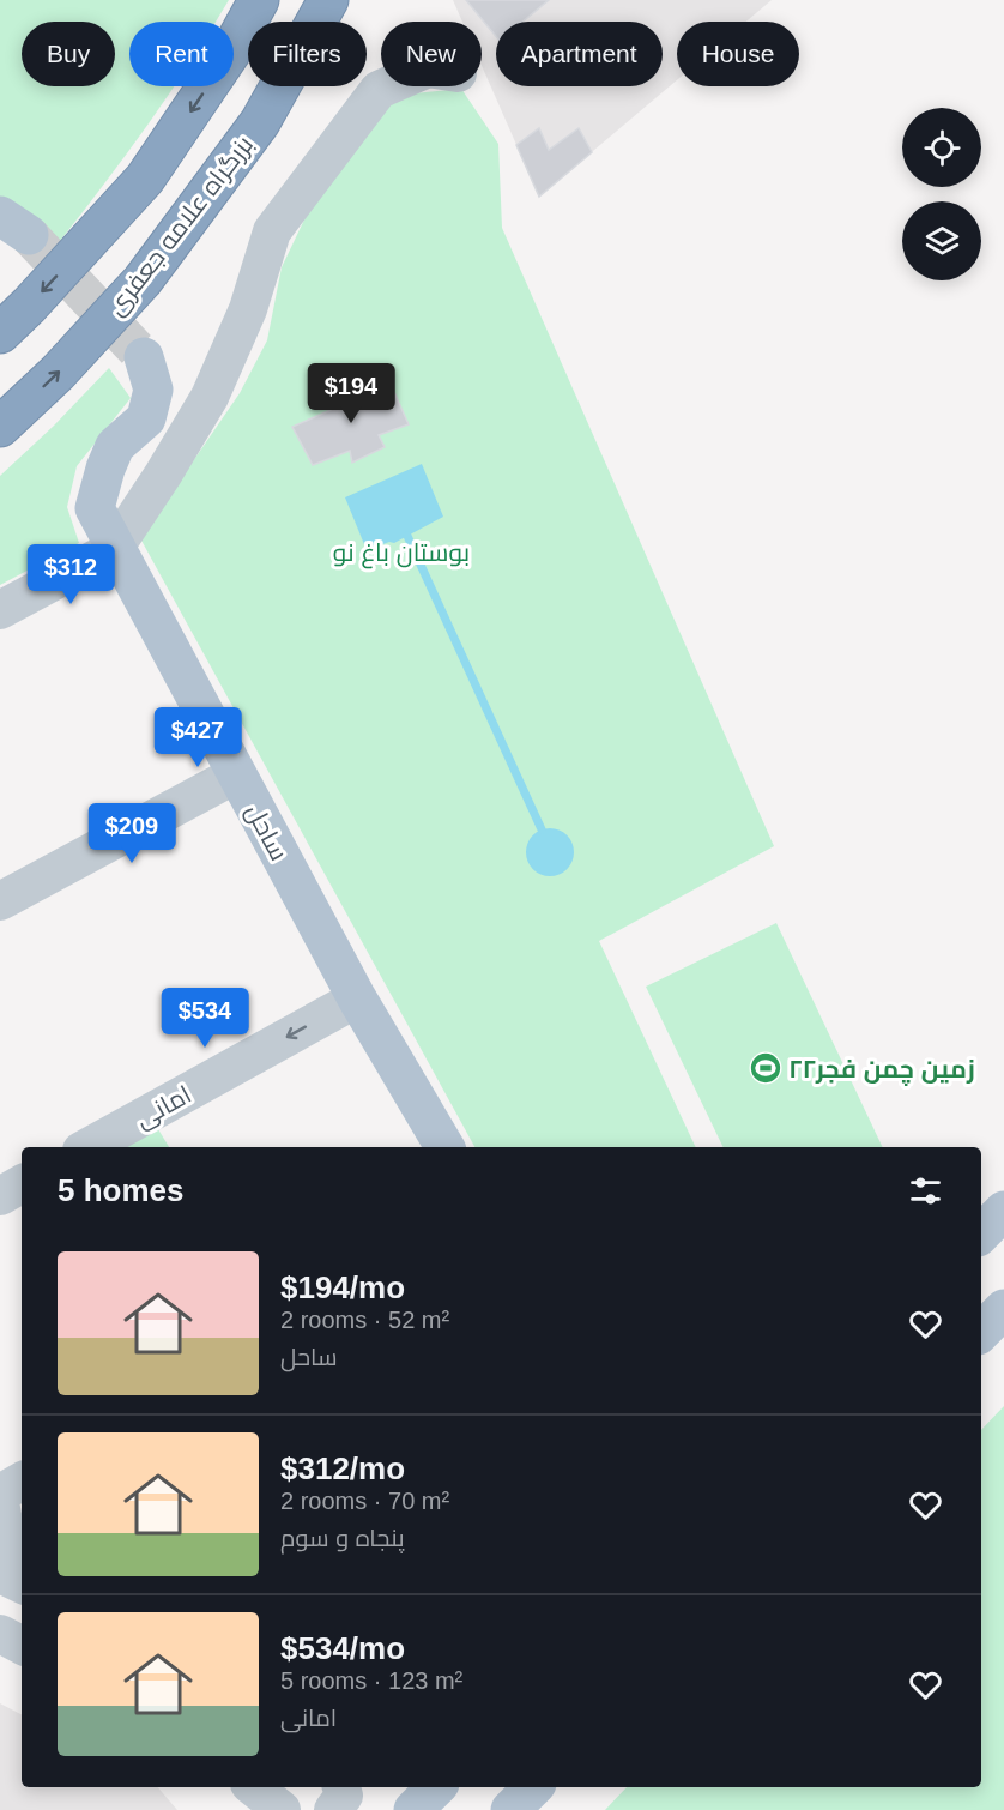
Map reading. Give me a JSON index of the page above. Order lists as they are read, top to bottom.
{
  "streets": {
    "highway": ["بزرگراه علامه جعفری"],
    "main road": ["ساحل"],
    "street": ["امانی"]
  },
  "crossings": [
    ["ساحل", "امانی"]
  ],
  "parks": ["بوستان باغ نو"],
  "places": {
    "sports": ["زمین چمن فجر۲۲"]
  },
  "page": {
    "chip": [
      "Buy",
      "Rent",
      "Filters",
      "New",
      "Apartment",
      "House"
    ],
    "price": [
      "$194",
      "$312",
      "$427",
      "$209",
      "$534"
    ],
    "heading": "5 homes",
    "list": [
      {
        "name": "$194/mo",
        "note": "2 rooms · 52 m² · ساحل"
      },
      {
        "name": "$312/mo",
        "note": "2 rooms · 70 m² · پنجاه و سوم"
      },
      {
        "name": "$534/mo",
        "note": "5 rooms · 123 m² · امانی"
      }
    ]
  }
}
